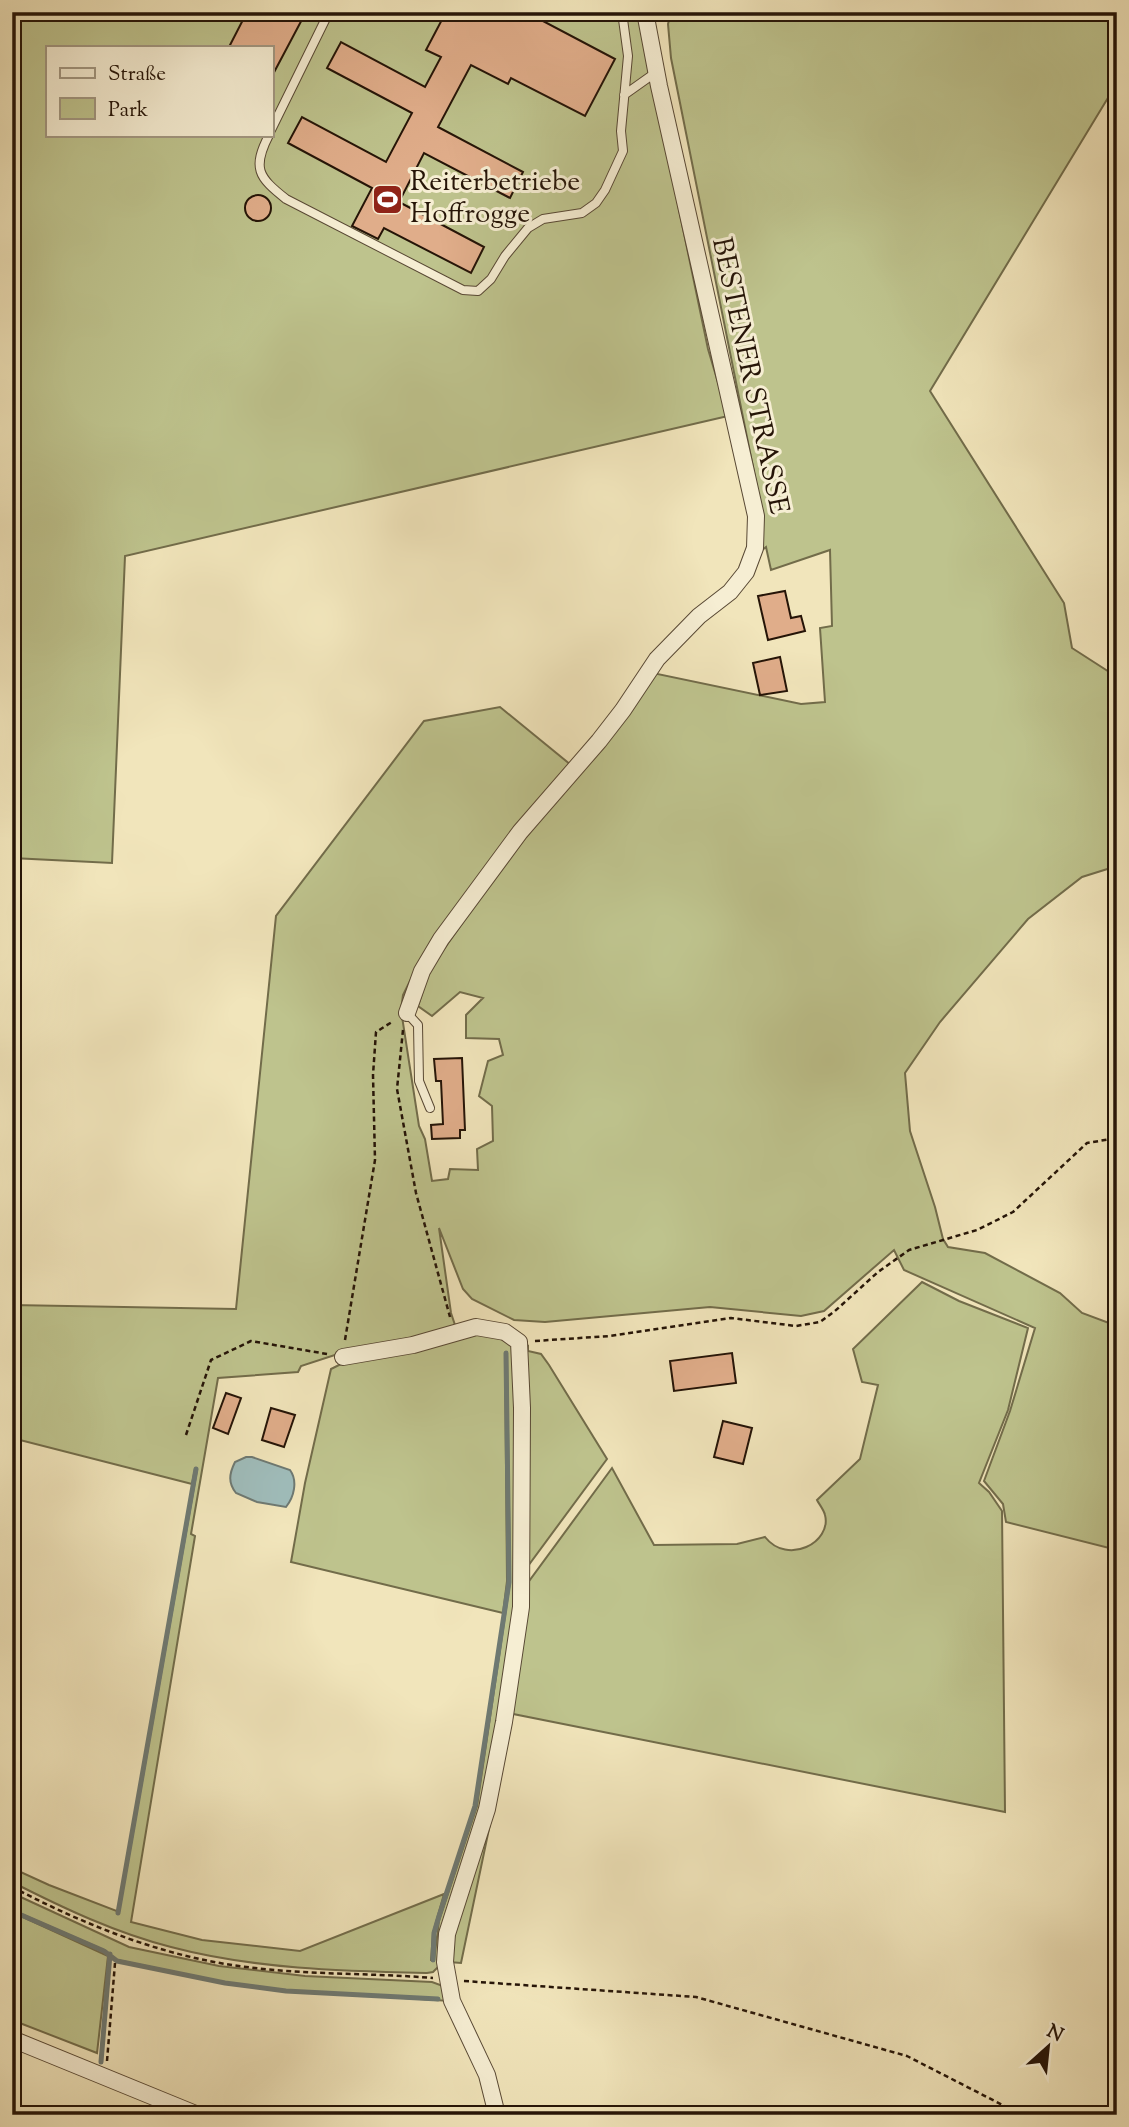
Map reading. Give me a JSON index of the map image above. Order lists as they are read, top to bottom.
{
  "streets": {
    "street": ["BESTENER STRASSE"]
  },
  "places": {
    "sports": ["Reiterbetriebe Hoffrogge"]
  },
  "legend": ["Straße", "Park"],
  "north": "top right"
}
